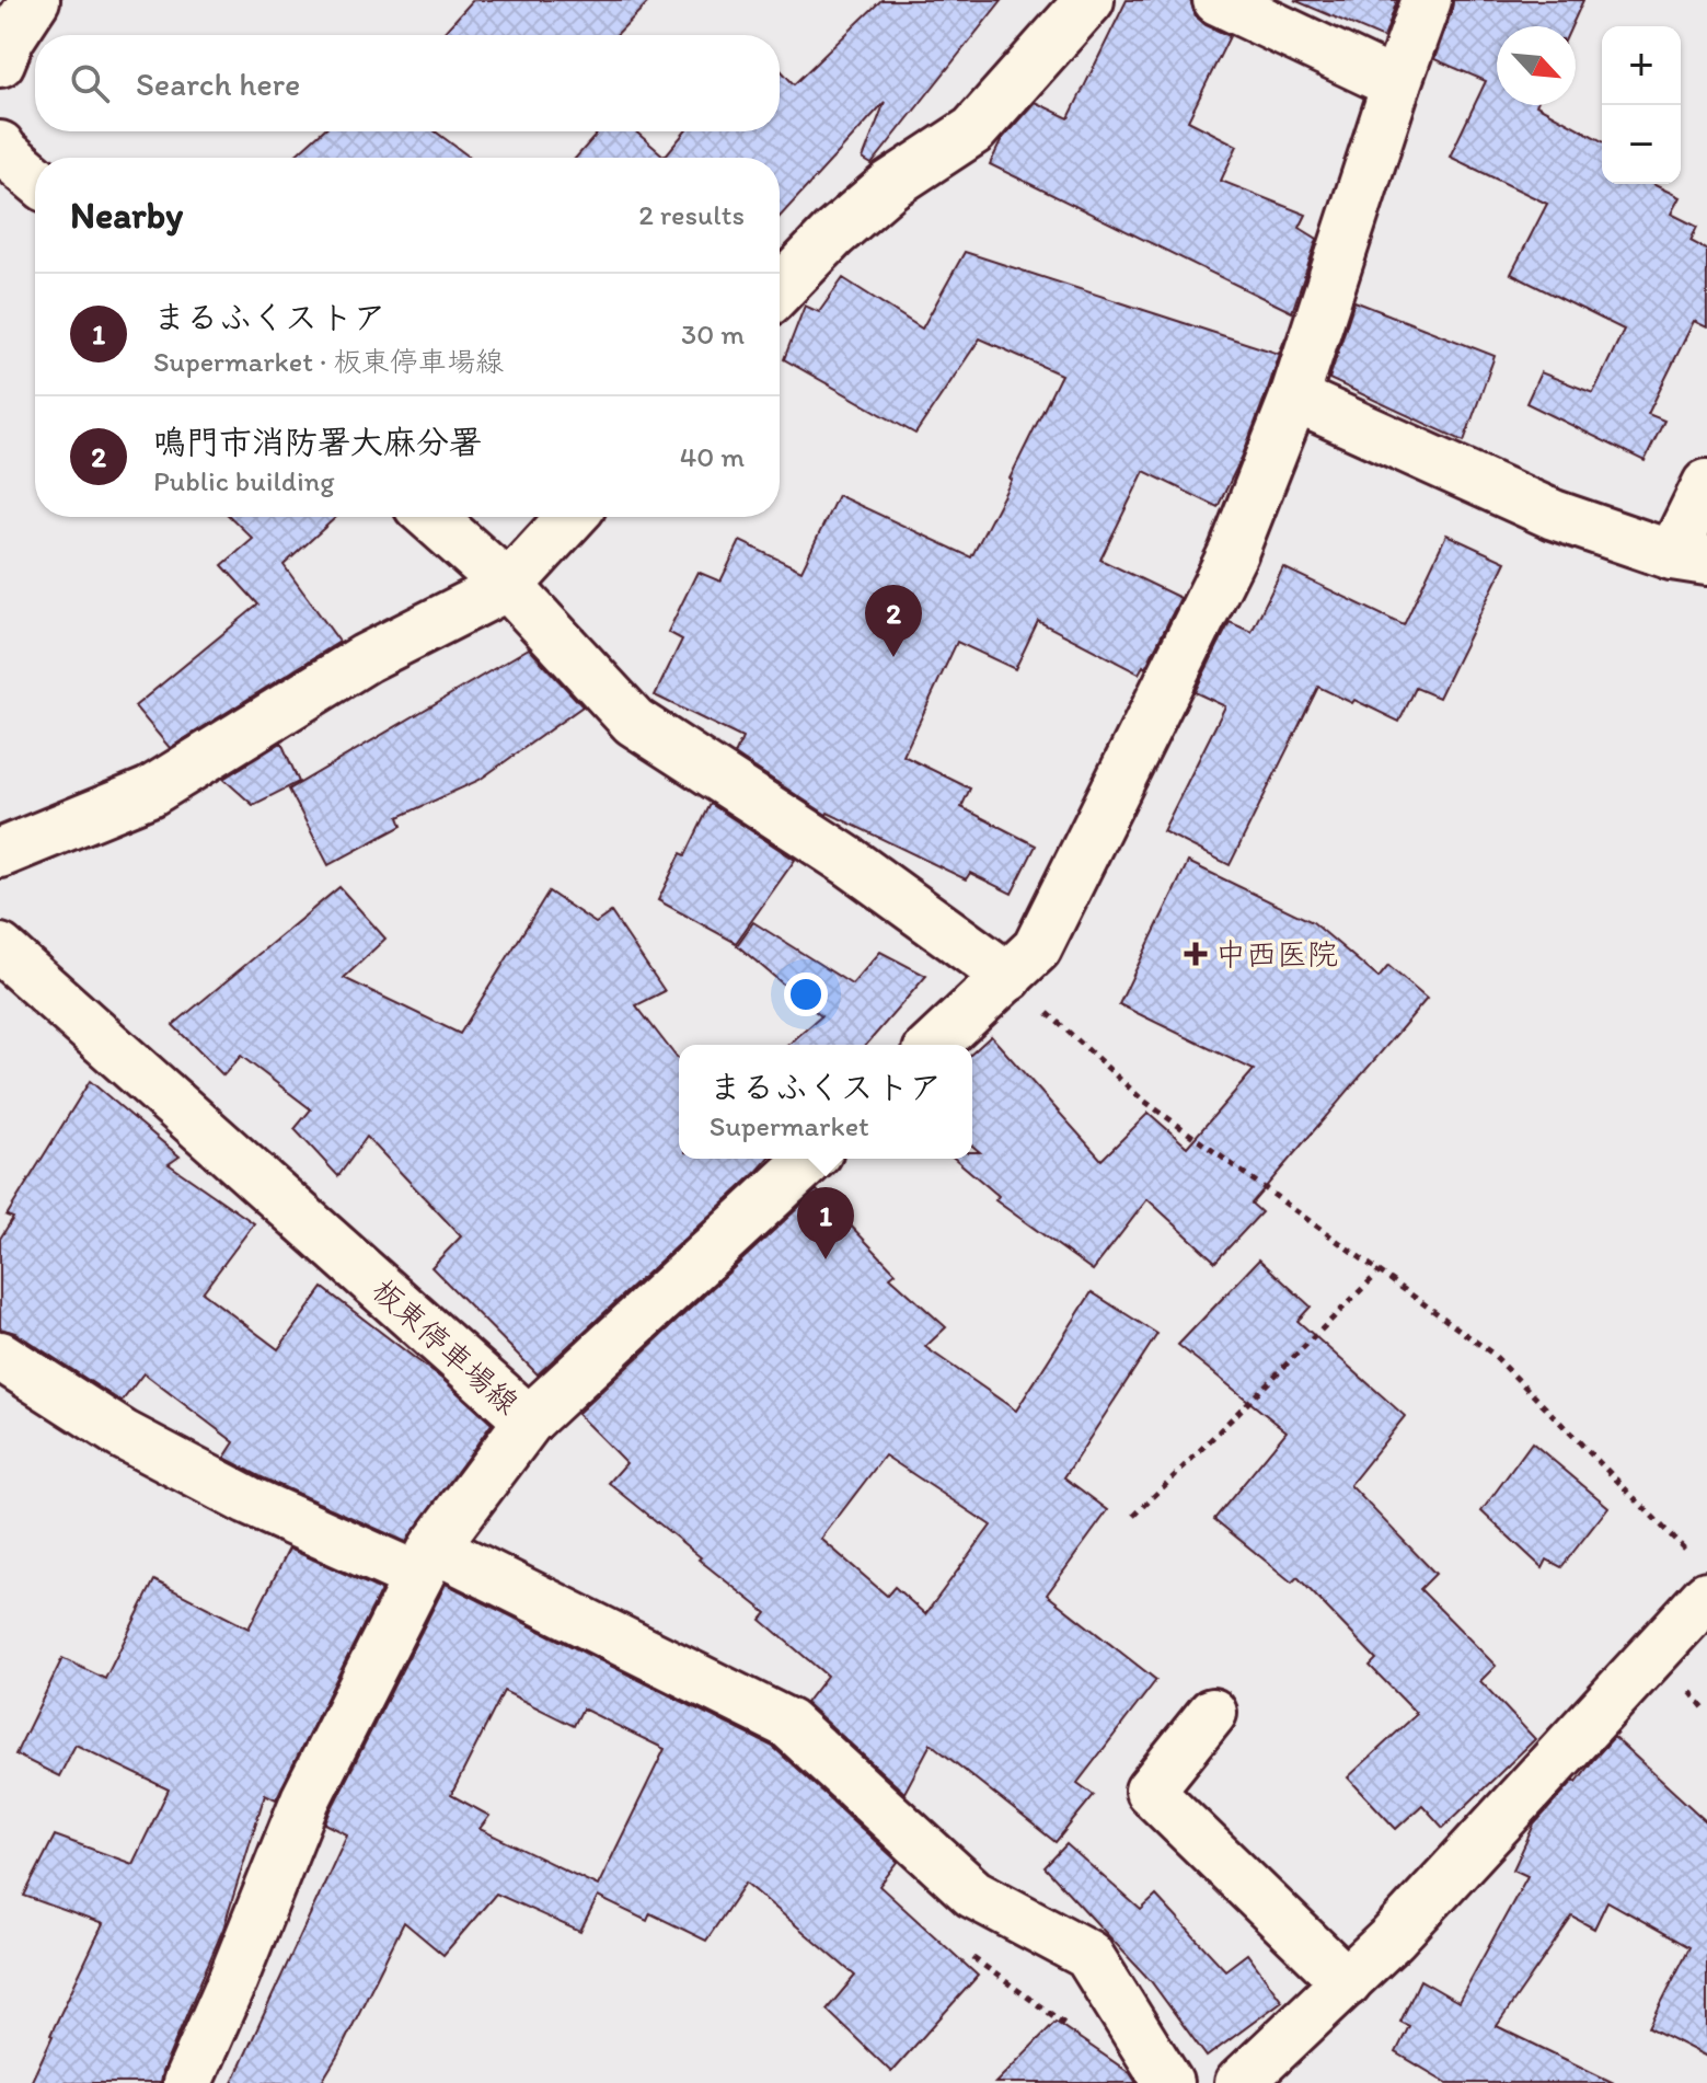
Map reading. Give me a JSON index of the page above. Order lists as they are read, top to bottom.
{
  "streets": {
    "street": ["板東停車場線"]
  },
  "places": {
    "health": ["中西医院"]
  },
  "north": "bottom right",
  "page": {
    "map_buttons": ["+", "−"],
    "search": "Search here",
    "heading": ["Nearby", "2 results"],
    "list": [
      {
        "mark": "1",
        "name": "まるふくストア",
        "note": "Supermarket · 板東停車場線",
        "value": "30 m"
      },
      {
        "mark": "2",
        "name": "鳴門市消防署大麻分署",
        "note": "Public building",
        "value": "40 m"
      }
    ],
    "pins": ["2", "1"],
    "popup": ["まるふくストア", "Supermarket"]
  }
}
